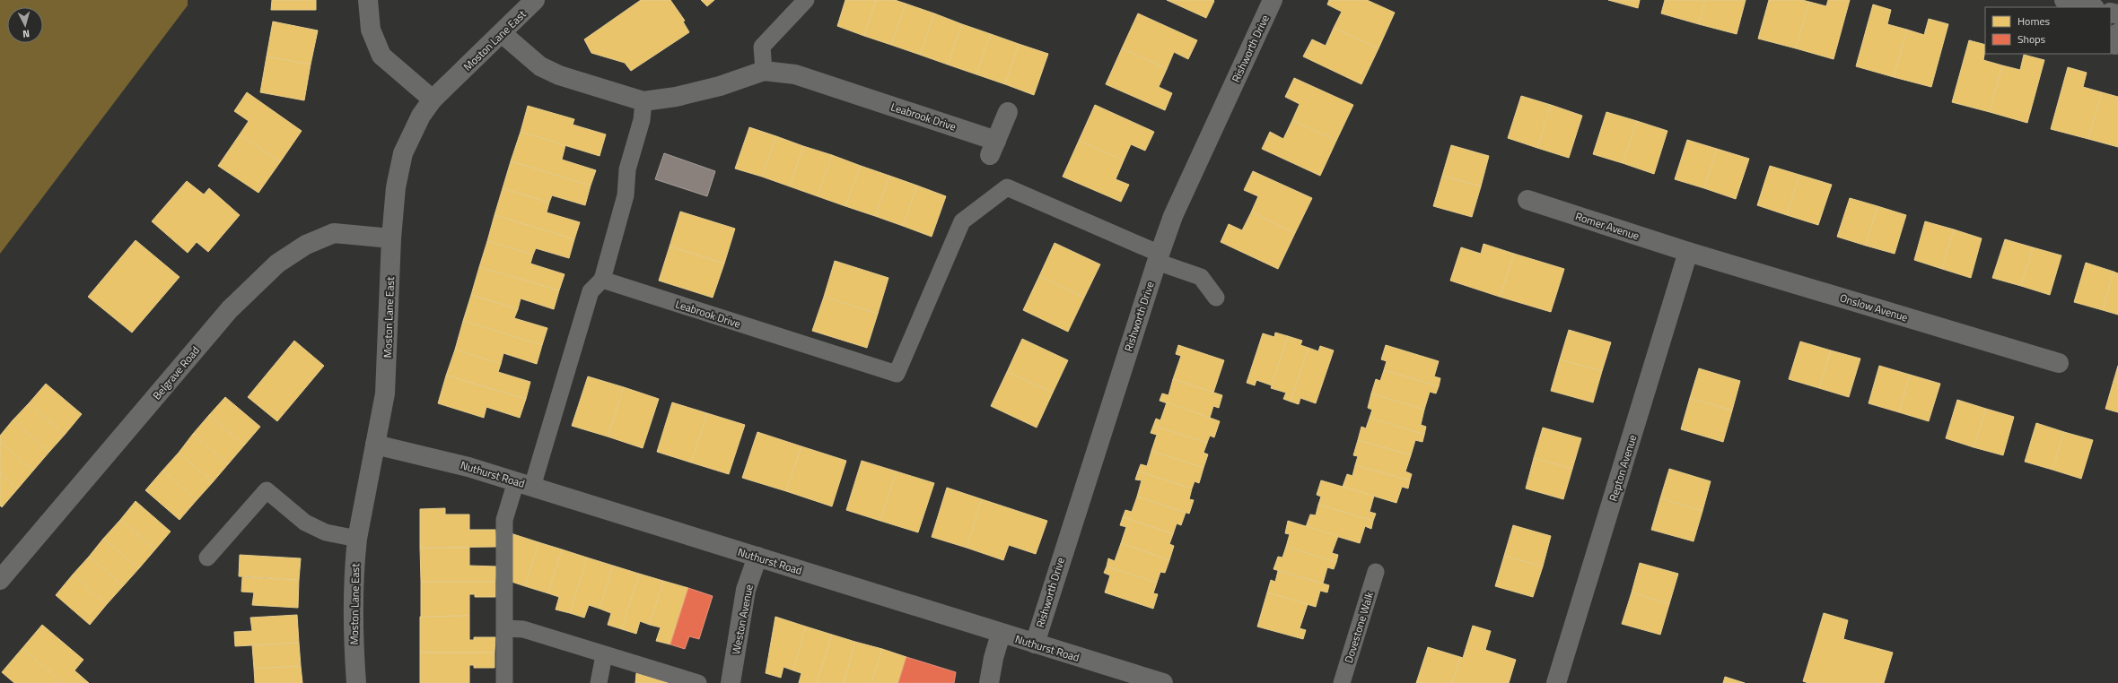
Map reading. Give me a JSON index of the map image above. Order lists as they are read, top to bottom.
{
  "streets": {
    "street": [
      "Moston Lane East",
      "Rishworth Drive",
      "Leabrook Drive",
      "Romer Avenue",
      "Onslow Avenue",
      "Belgrave Road",
      "Repton Avenue",
      "Nuthurst Road",
      "Weston Avenue"
    ],
    "lane": ["Dovestone Walk"]
  },
  "crossings": [
    ["Moston Lane East", "Leabrook Drive"],
    ["Moston Lane East", "Belgrave Road"],
    ["Moston Lane East", "Nuthurst Road"],
    ["Rishworth Drive", "Leabrook Drive"],
    ["Rishworth Drive", "Nuthurst Road"],
    ["Romer Avenue", "Onslow Avenue"],
    ["Romer Avenue", "Repton Avenue"],
    ["Onslow Avenue", "Repton Avenue"],
    ["Nuthurst Road", "Weston Avenue"]
  ],
  "legend": ["Homes", "Shops"],
  "north": "bottom"
}
